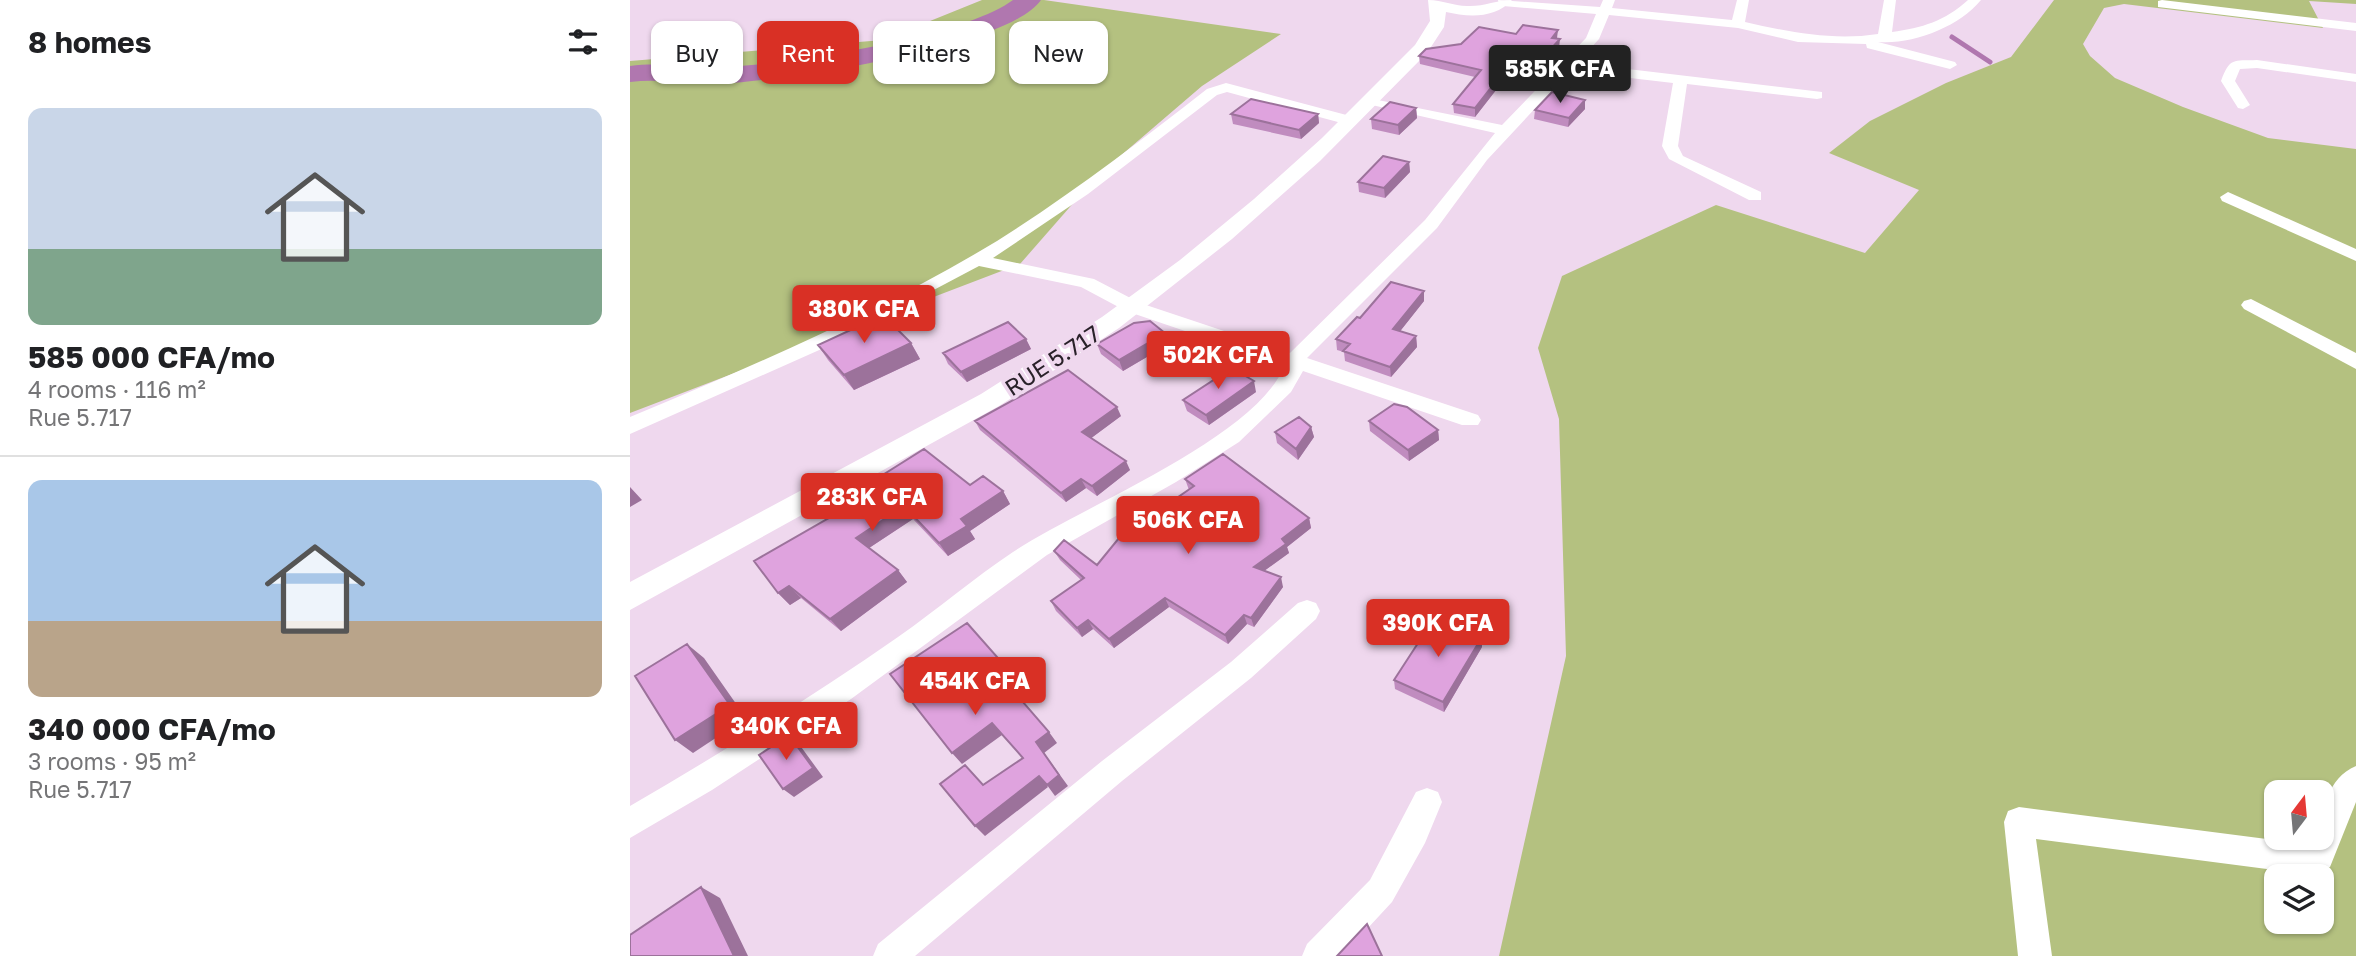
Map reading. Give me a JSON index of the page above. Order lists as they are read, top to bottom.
{
  "streets": {
    "street": ["RUE 5.717"]
  },
  "north": "top",
  "page": {
    "heading": "8 homes",
    "chip": [
      "Buy",
      "Rent",
      "Filters",
      "New"
    ],
    "price": [
      "585K CFA",
      "380K CFA",
      "502K CFA",
      "283K CFA",
      "506K CFA",
      "390K CFA",
      "454K CFA",
      "340K CFA"
    ],
    "list": [
      {
        "name": "585 000 CFA/mo",
        "note": "4 rooms · 116 m² · Rue 5.717"
      },
      {
        "name": "340 000 CFA/mo",
        "note": "3 rooms · 95 m² · Rue 5.717"
      }
    ]
  }
}
